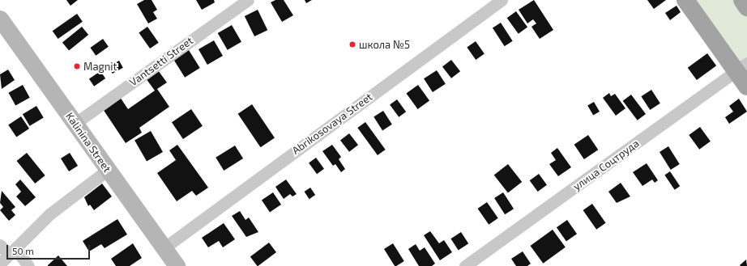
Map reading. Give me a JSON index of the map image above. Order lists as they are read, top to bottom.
{
  "streets": {
    "main road": ["Kalinina Street"],
    "street": ["Vantsetti Street", "Abrikosovaya Street", "улица Соцтруда"]
  },
  "crossings": [
    ["Vantsetti Street", "Kalinina Street"],
    ["Abrikosovaya Street", "Kalinina Street"]
  ],
  "places": ["школа №5", "Magnit"],
  "scale_bar": "50 m"
}
